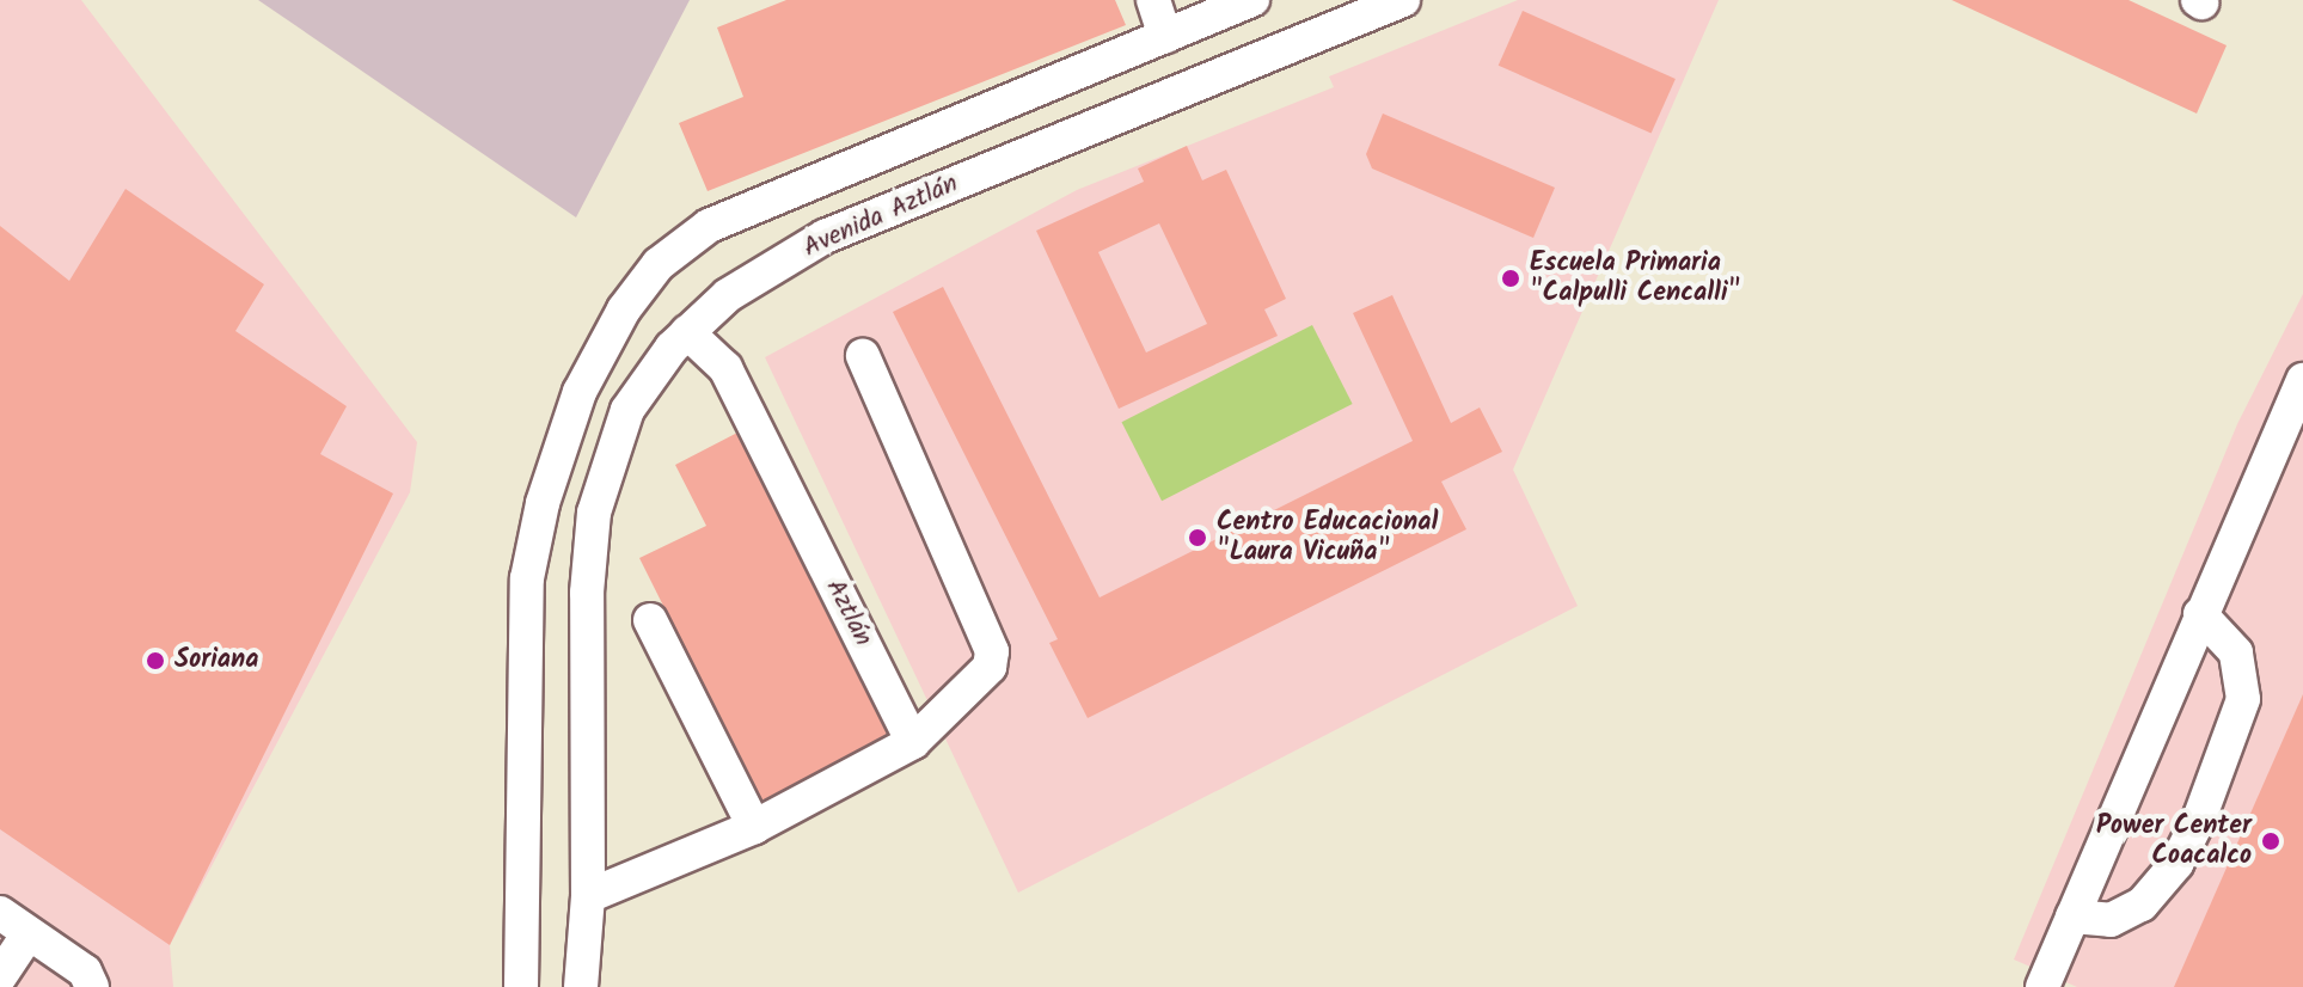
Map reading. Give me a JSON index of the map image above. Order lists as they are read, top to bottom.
{
  "streets": {
    "street": ["Avenida Aztlán", "Aztlán"]
  },
  "crossings": [
    ["Avenida Aztlán", "Aztlán"]
  ],
  "places": [
    "Escuela Primaria \"Calpulli Cencalli\"",
    "Centro Educacional \"Laura Vicuña\"",
    "Soriana",
    "Power Center Coacalco"
  ]
}
